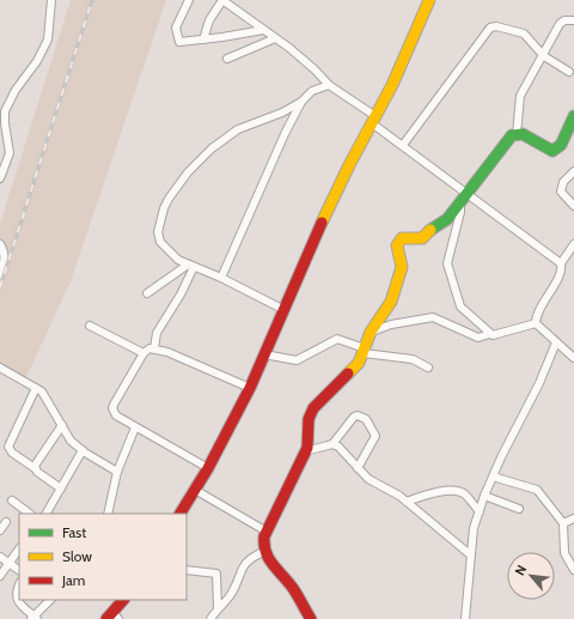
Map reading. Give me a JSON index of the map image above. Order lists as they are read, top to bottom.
{
  "legend": ["Fast", "Slow", "Jam"],
  "north": "top left"
}
